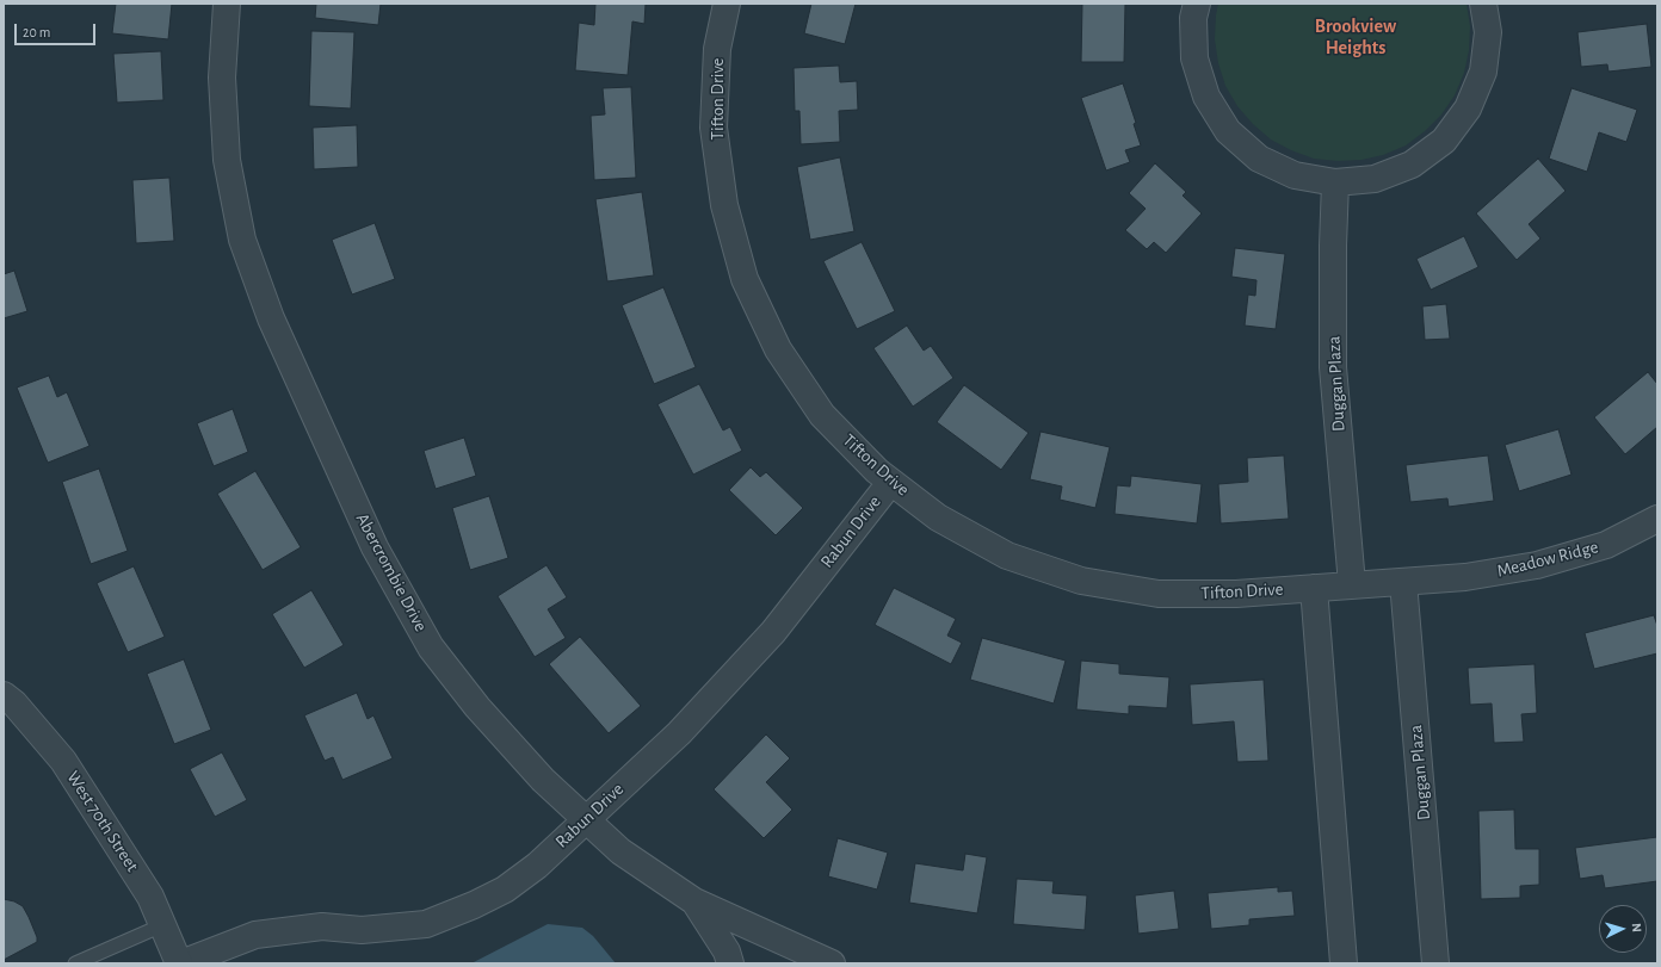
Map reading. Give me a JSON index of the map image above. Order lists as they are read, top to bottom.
{
  "streets": {
    "street": [
      "Tifton Drive",
      "Duggan Plaza",
      "Rabun Drive",
      "Meadow Ridge",
      "Abercrombie Drive",
      "West 70th Street"
    ]
  },
  "crossings": [
    ["Tifton Drive", "Duggan Plaza"],
    ["Tifton Drive", "Rabun Drive"],
    ["Tifton Drive", "Meadow Ridge"],
    ["Duggan Plaza", "Meadow Ridge"],
    ["Rabun Drive", "Abercrombie Drive"],
    ["Rabun Drive", "West 70th Street"]
  ],
  "districts": ["Brookview Heights"],
  "scale_bar": "20 m",
  "north": "right"
}
